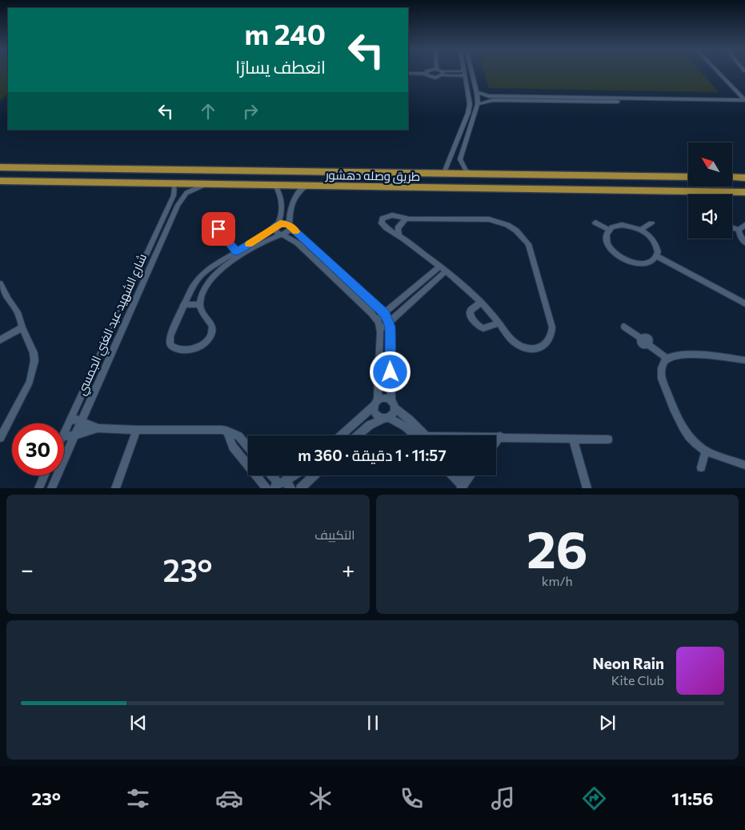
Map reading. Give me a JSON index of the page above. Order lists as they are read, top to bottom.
{
  "streets": {
    "main road": ["طريق وصله دهشور"],
    "street": ["شارع الشهيد عبد الغني الجمسي"]
  },
  "north": "top left",
  "page": {
    "turn": ["240 m", "انعطف يسارًا"],
    "limit": "30",
    "trip": "11:57 · 1 دقيقة · 360 m",
    "tile": [
      ["26", "km/h"],
      "التكييف"
    ],
    "heat": ["−", "23°", "+"],
    "song": ["Neon Rain", "Kite Club"],
    "tabs": ["11:56", "23°"]
  }
}
